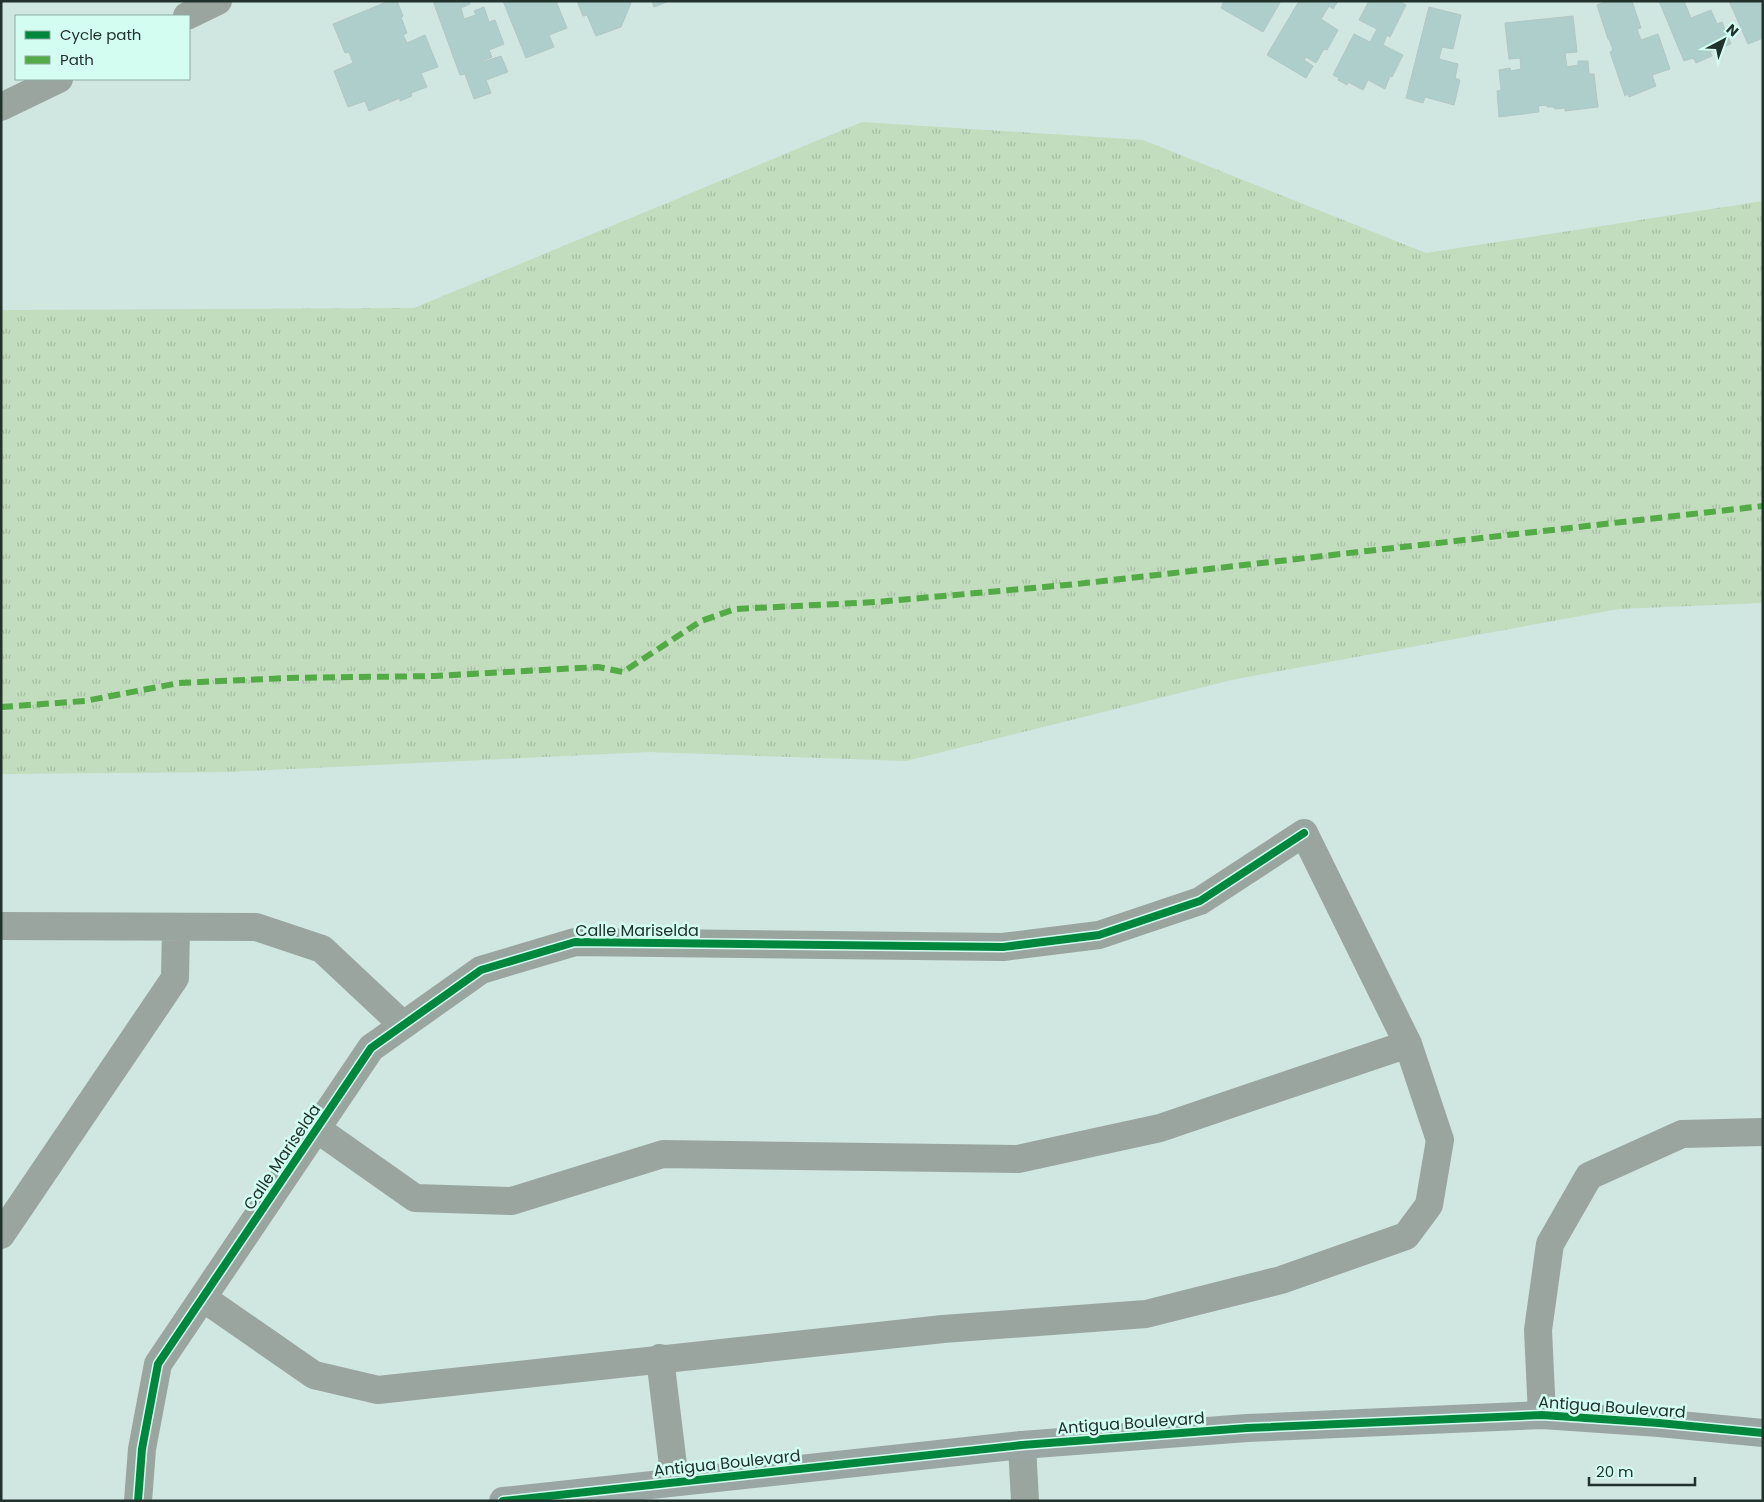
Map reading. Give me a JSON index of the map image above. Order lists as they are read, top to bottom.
{
  "streets": {
    "main road": ["Antigua Boulevard"],
    "street": ["Calle Mariselda"]
  },
  "legend": ["Cycle path", "Path"],
  "scale_bar": "20 m",
  "north": "top right"
}
